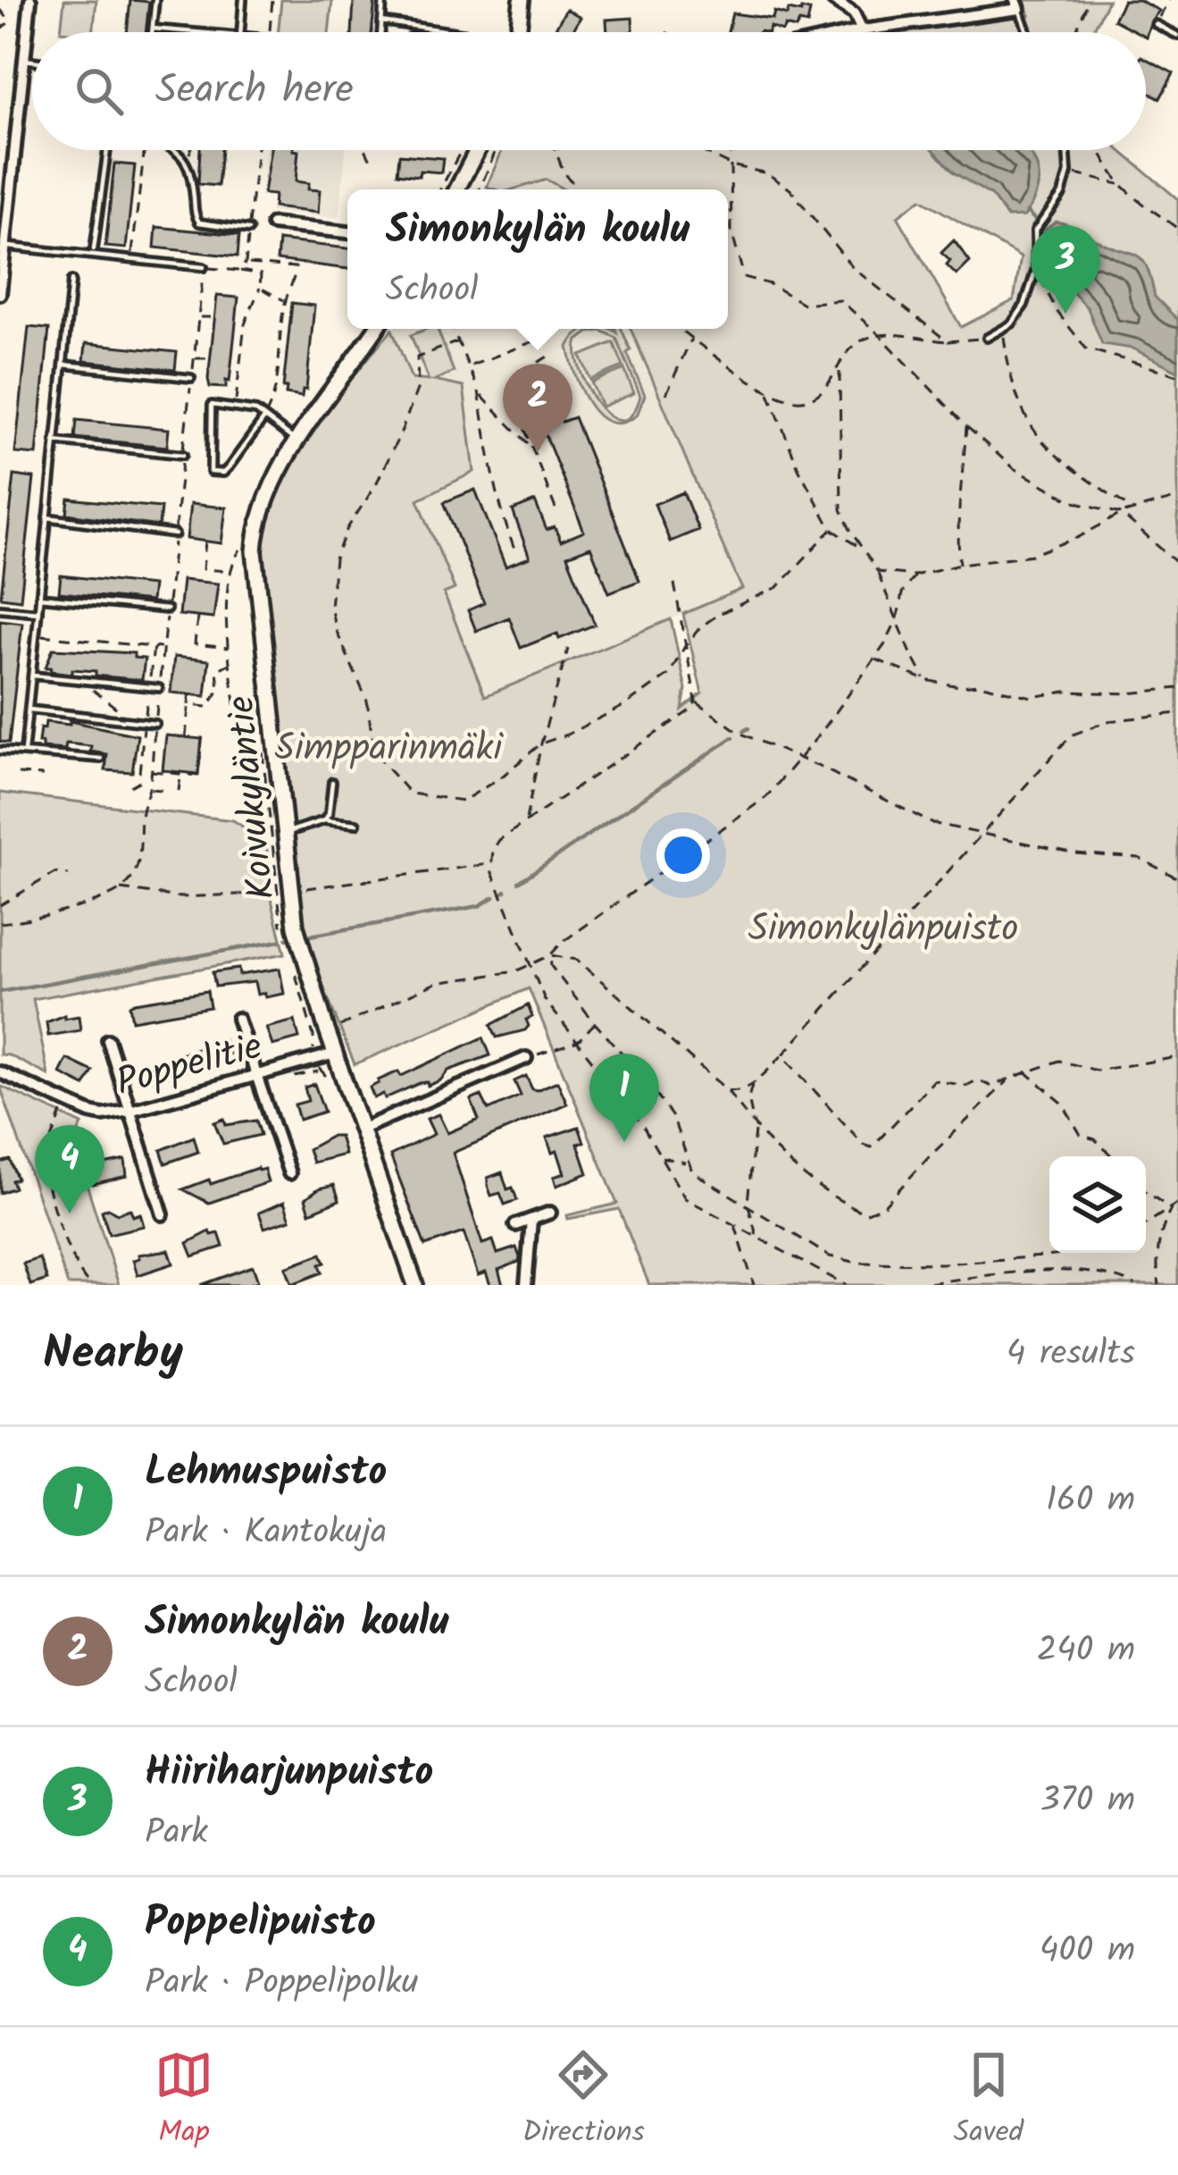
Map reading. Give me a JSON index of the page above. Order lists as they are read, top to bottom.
{
  "streets": {
    "main road": ["Koivukyläntie"],
    "street": ["Poppelitie"]
  },
  "crossings": [
    ["Koivukyläntie", "Poppelitie"]
  ],
  "parks": ["Simpparinmäki", "Simonkylänpuisto"],
  "page": {
    "search": "Search here",
    "popup": ["Simonkylän koulu", "School"],
    "pins": [
      "3",
      "2",
      "1",
      "4"
    ],
    "heading": ["Nearby", "4 results"],
    "list": [
      {
        "mark": "1",
        "name": "Lehmuspuisto",
        "note": "Park · Kantokuja",
        "value": "160 m"
      },
      {
        "mark": "2",
        "name": "Simonkylän koulu",
        "note": "School",
        "value": "240 m"
      },
      {
        "mark": "3",
        "name": "Hiiriharjunpuisto",
        "note": "Park",
        "value": "370 m"
      },
      {
        "mark": "4",
        "name": "Poppelipuisto",
        "note": "Park · Poppelipolku",
        "value": "400 m"
      }
    ],
    "nav": ["Map", "Directions", "Saved"]
  }
}
